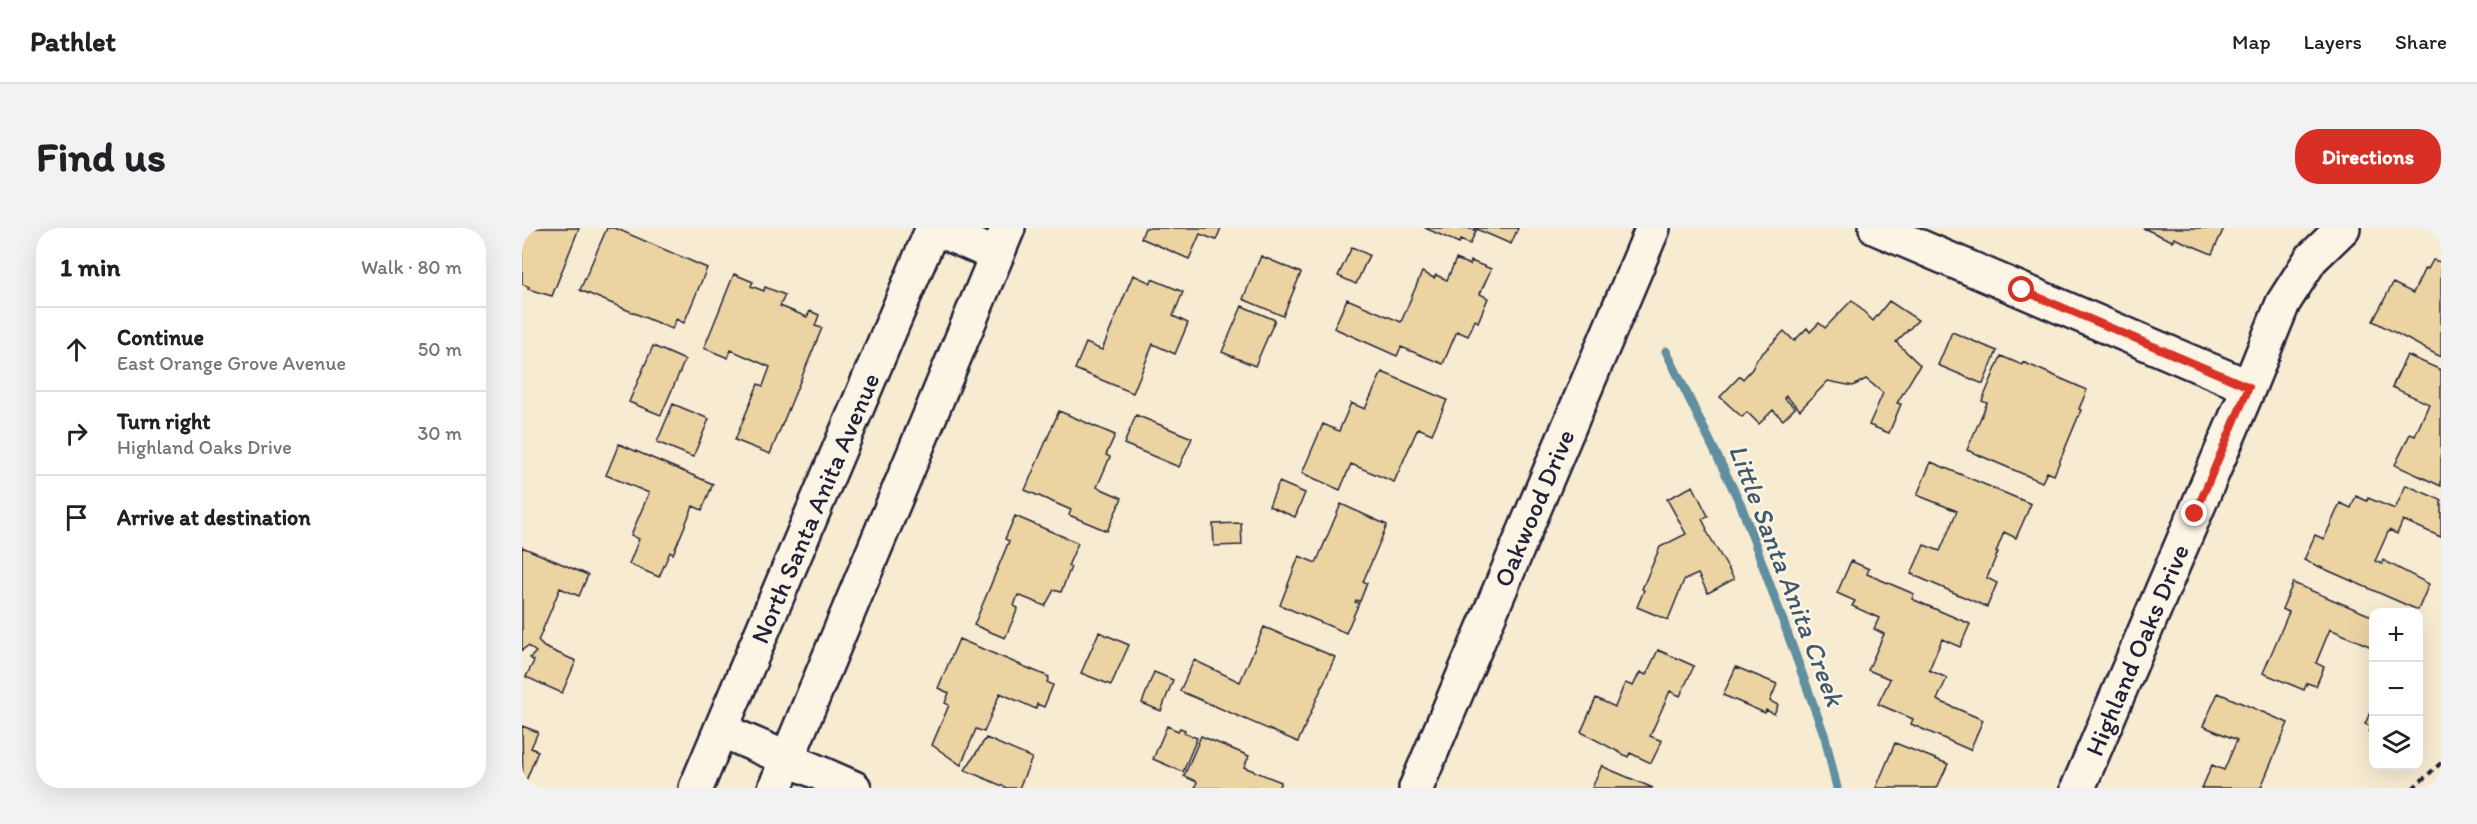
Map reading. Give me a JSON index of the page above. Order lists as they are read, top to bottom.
{
  "streets": {
    "street": ["North Santa Anita Avenue", "Oakwood Drive", "Highland Oaks Drive"]
  },
  "water": ["Little Santa Anita Creek"],
  "page": {
    "header": "Pathlet",
    "nav": ["Map", "Layers", "Share"],
    "buttons": "Directions",
    "title": "Find us",
    "heading": ["1 min", "Walk · 80 m"],
    "list": [
      ["Continue", "East Orange Grove Avenue", "50 m"],
      ["Turn right", "Highland Oaks Drive", "30 m"],
      "Arrive at destination"
    ],
    "map_buttons": ["+", "−"]
  }
}
